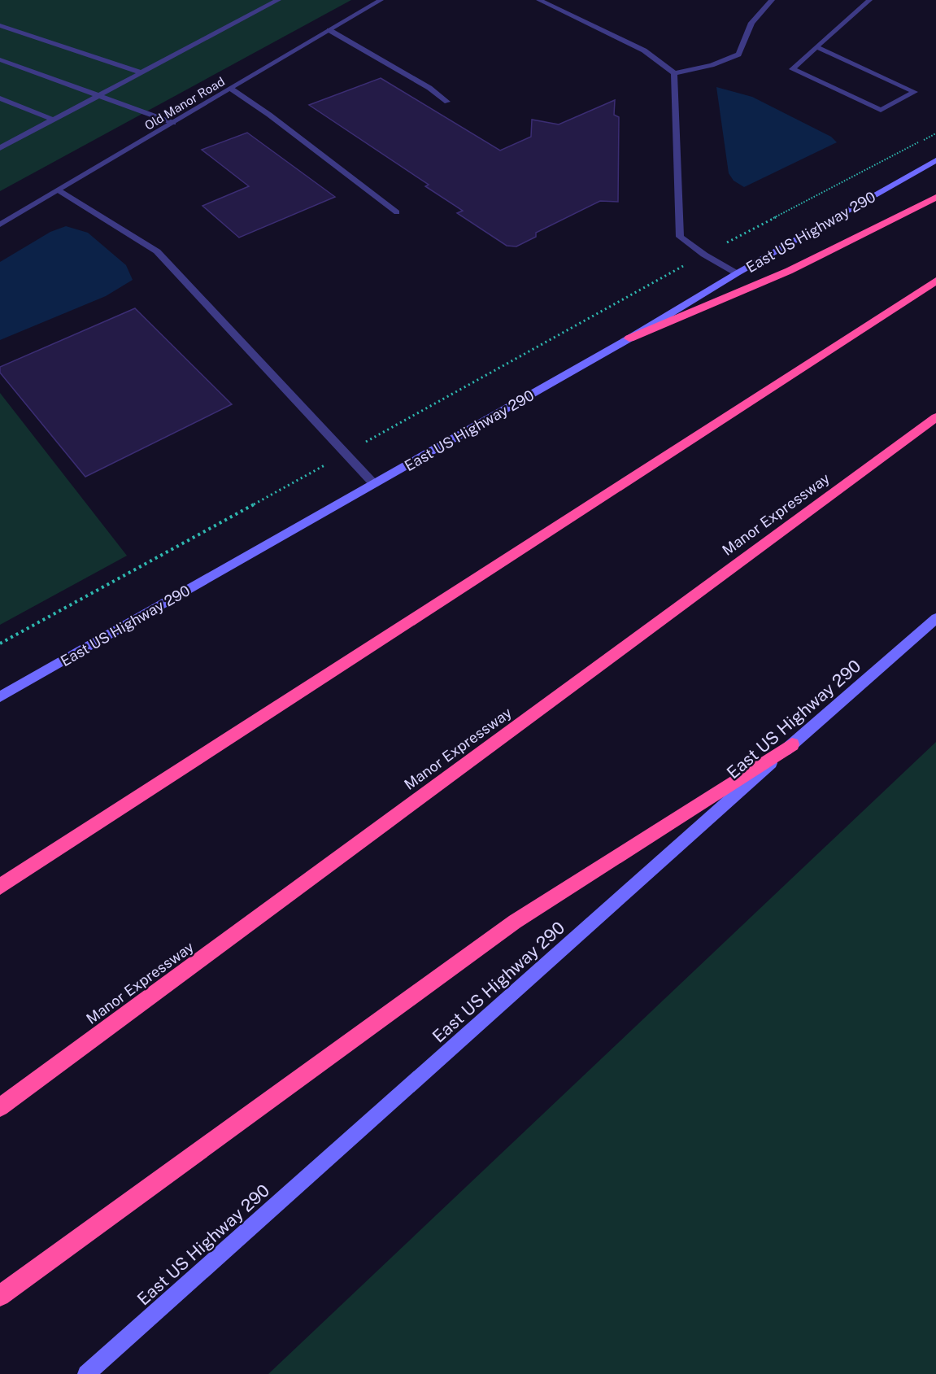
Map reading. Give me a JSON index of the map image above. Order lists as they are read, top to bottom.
{
  "streets": {
    "highway": ["Manor Expressway"],
    "main road": ["East US Highway 290"],
    "street": ["Old Manor Road"]
  }
}
